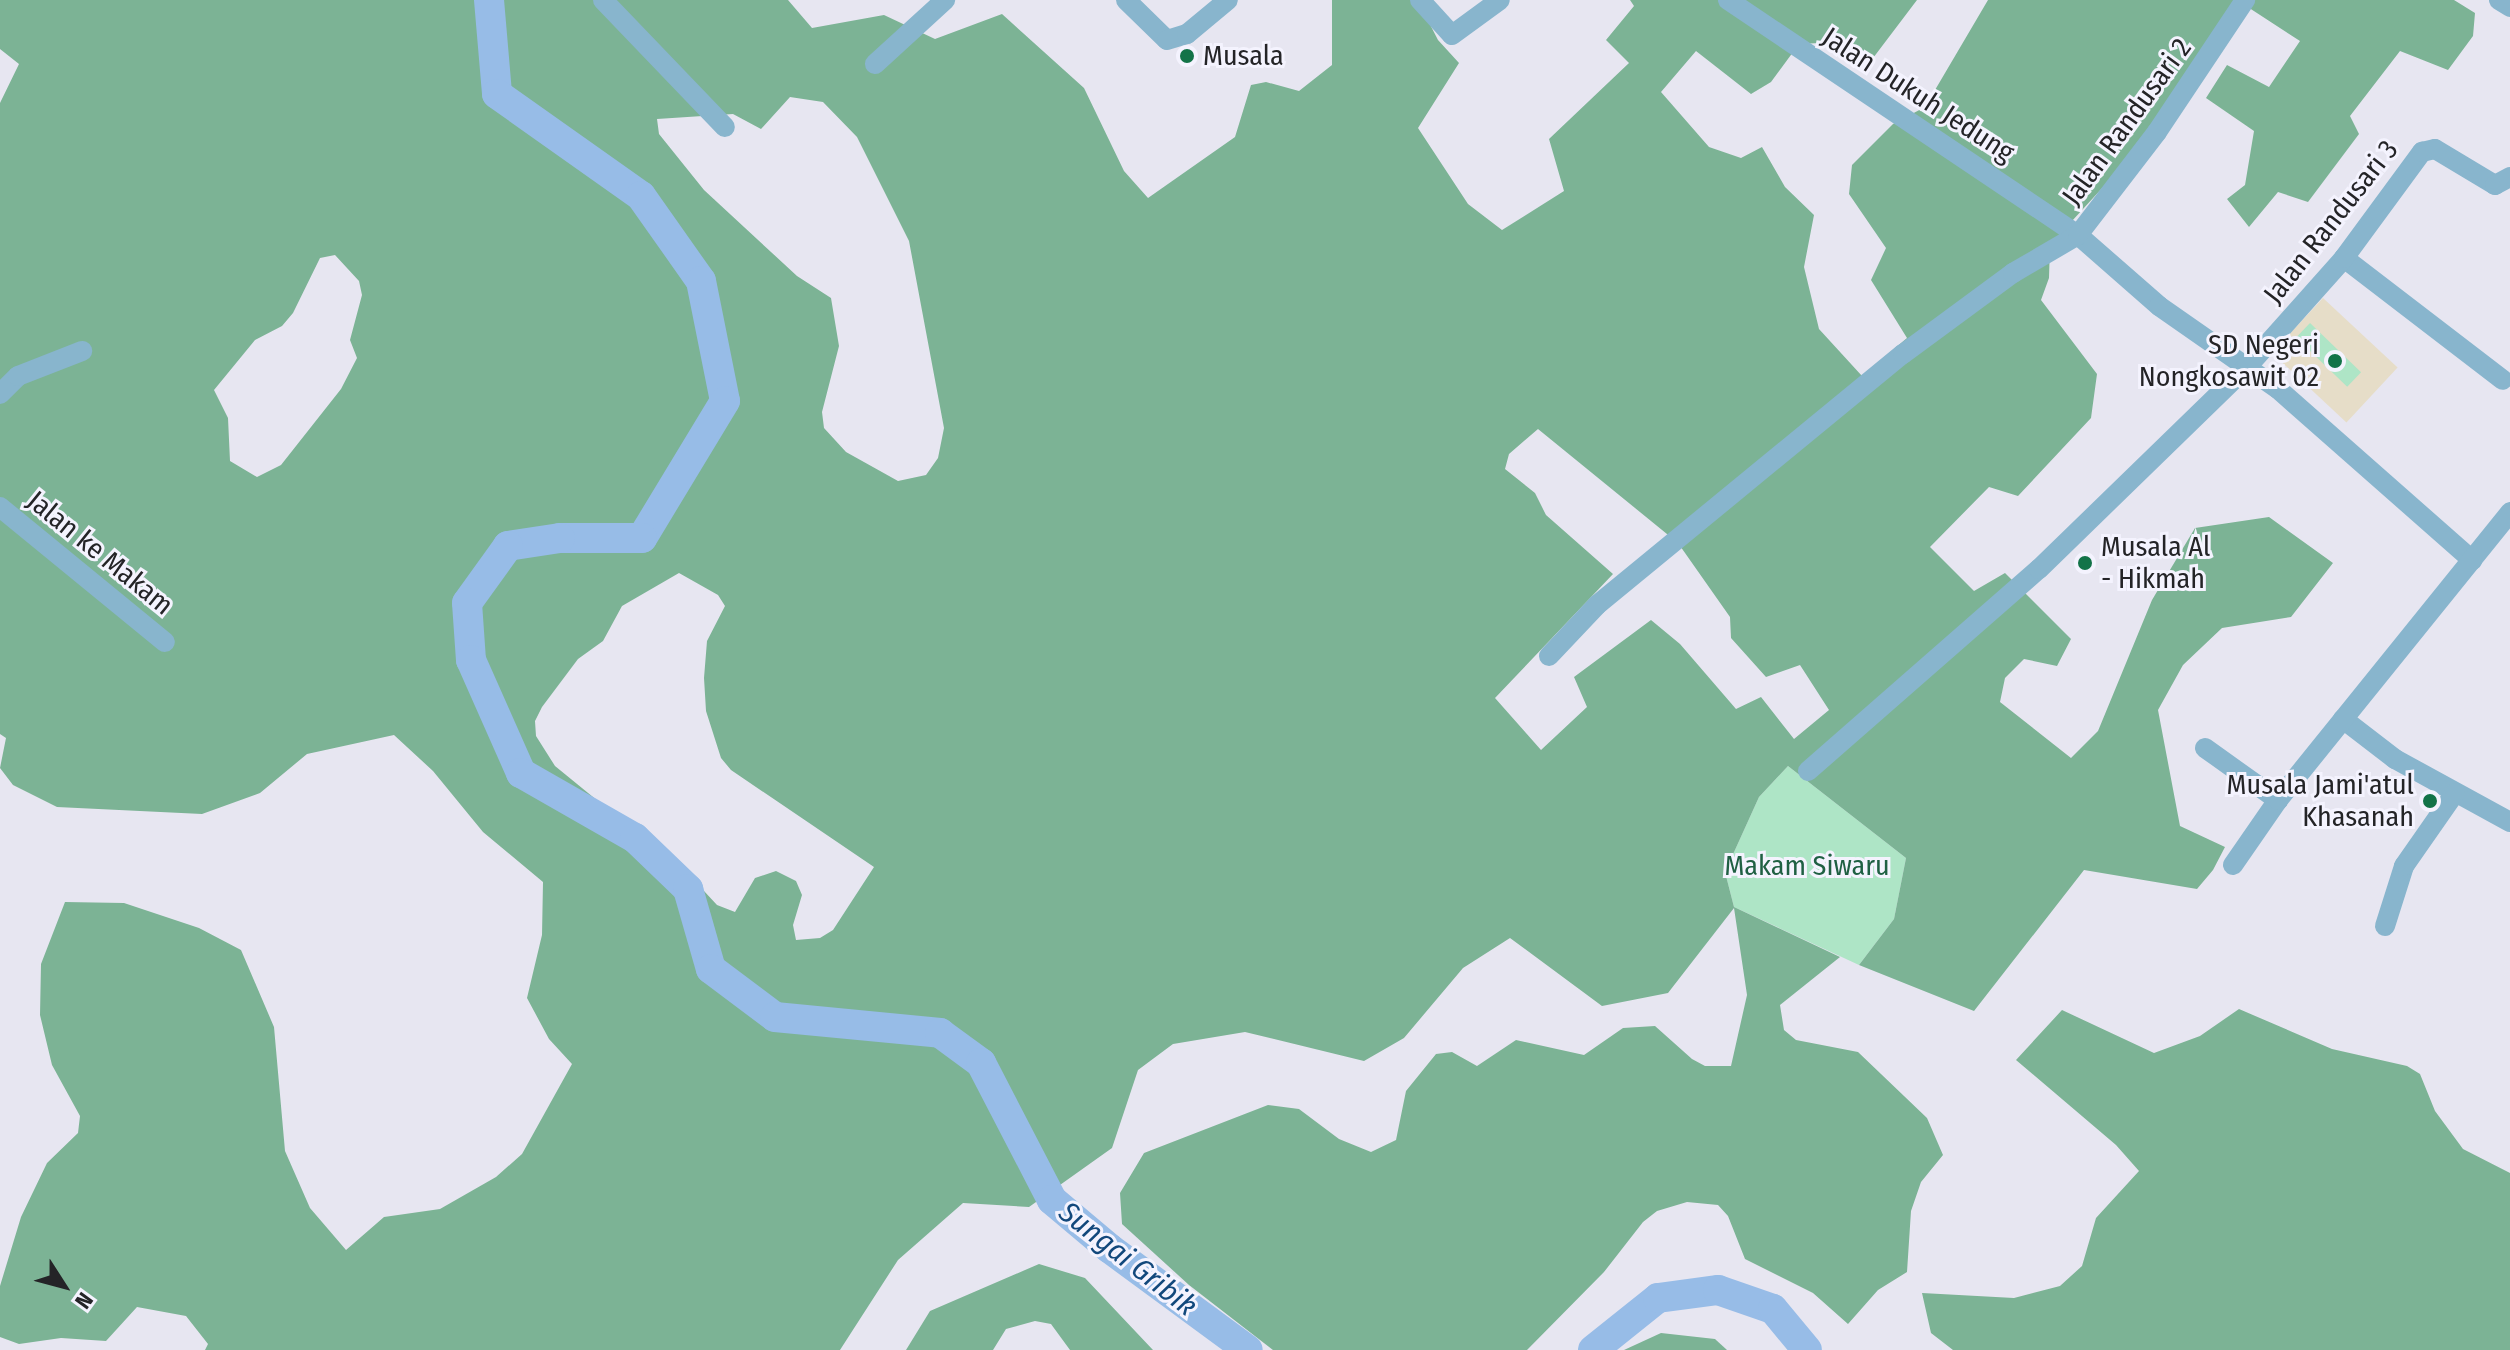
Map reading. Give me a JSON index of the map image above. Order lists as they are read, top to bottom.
{
  "streets": {
    "street": [
      "Jalan Dukuh Jedung",
      "Jalan Randusari 2",
      "Jalan Randusari 3",
      "Jalan ke Makam"
    ]
  },
  "crossings": [
    ["Jalan Dukuh Jedung", "Jalan Randusari 2"],
    ["Jalan Dukuh Jedung", "Jalan Randusari 3"]
  ],
  "water": ["Sungai Gribik"],
  "parks": ["Makam Siwaru"],
  "places": [
    "Musala",
    "SD Negeri Nongkosawit 02",
    "Musala Al - Hikmah",
    "Musala Jami'atul Khasanah"
  ],
  "north": "bottom right"
}
